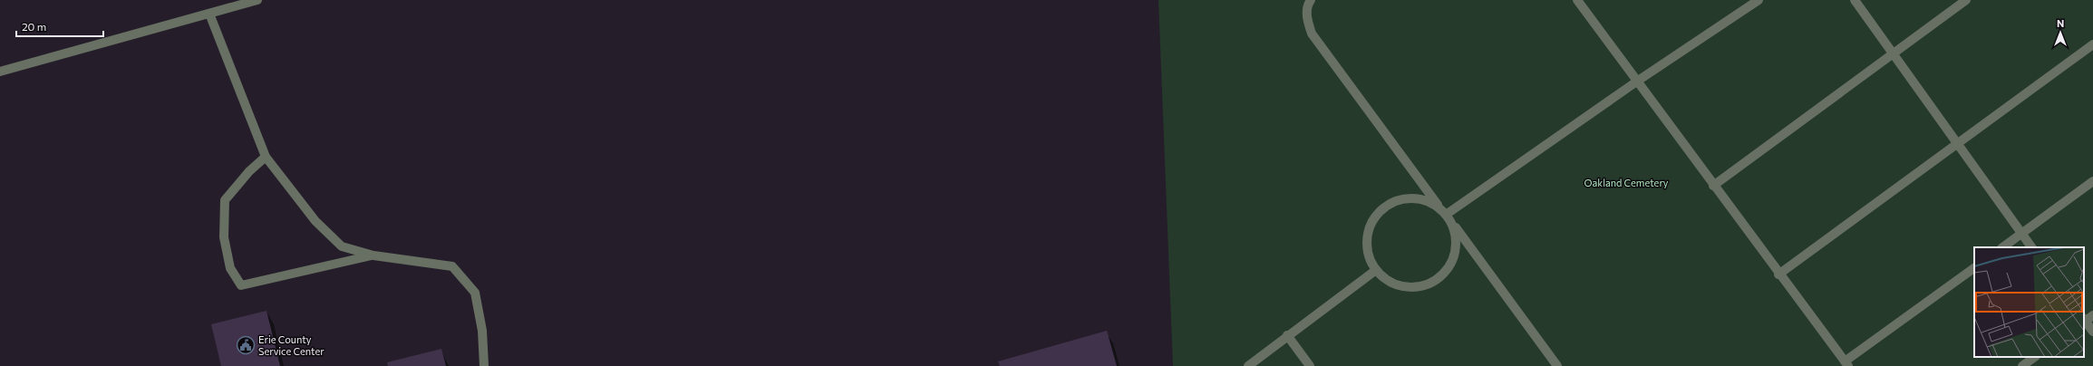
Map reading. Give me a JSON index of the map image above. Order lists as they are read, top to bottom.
{
  "parks": ["Oakland Cemetery"],
  "places": {
    "public building": ["Erie County Service Center"]
  },
  "scale_bar": "20 m",
  "north": "top"
}
